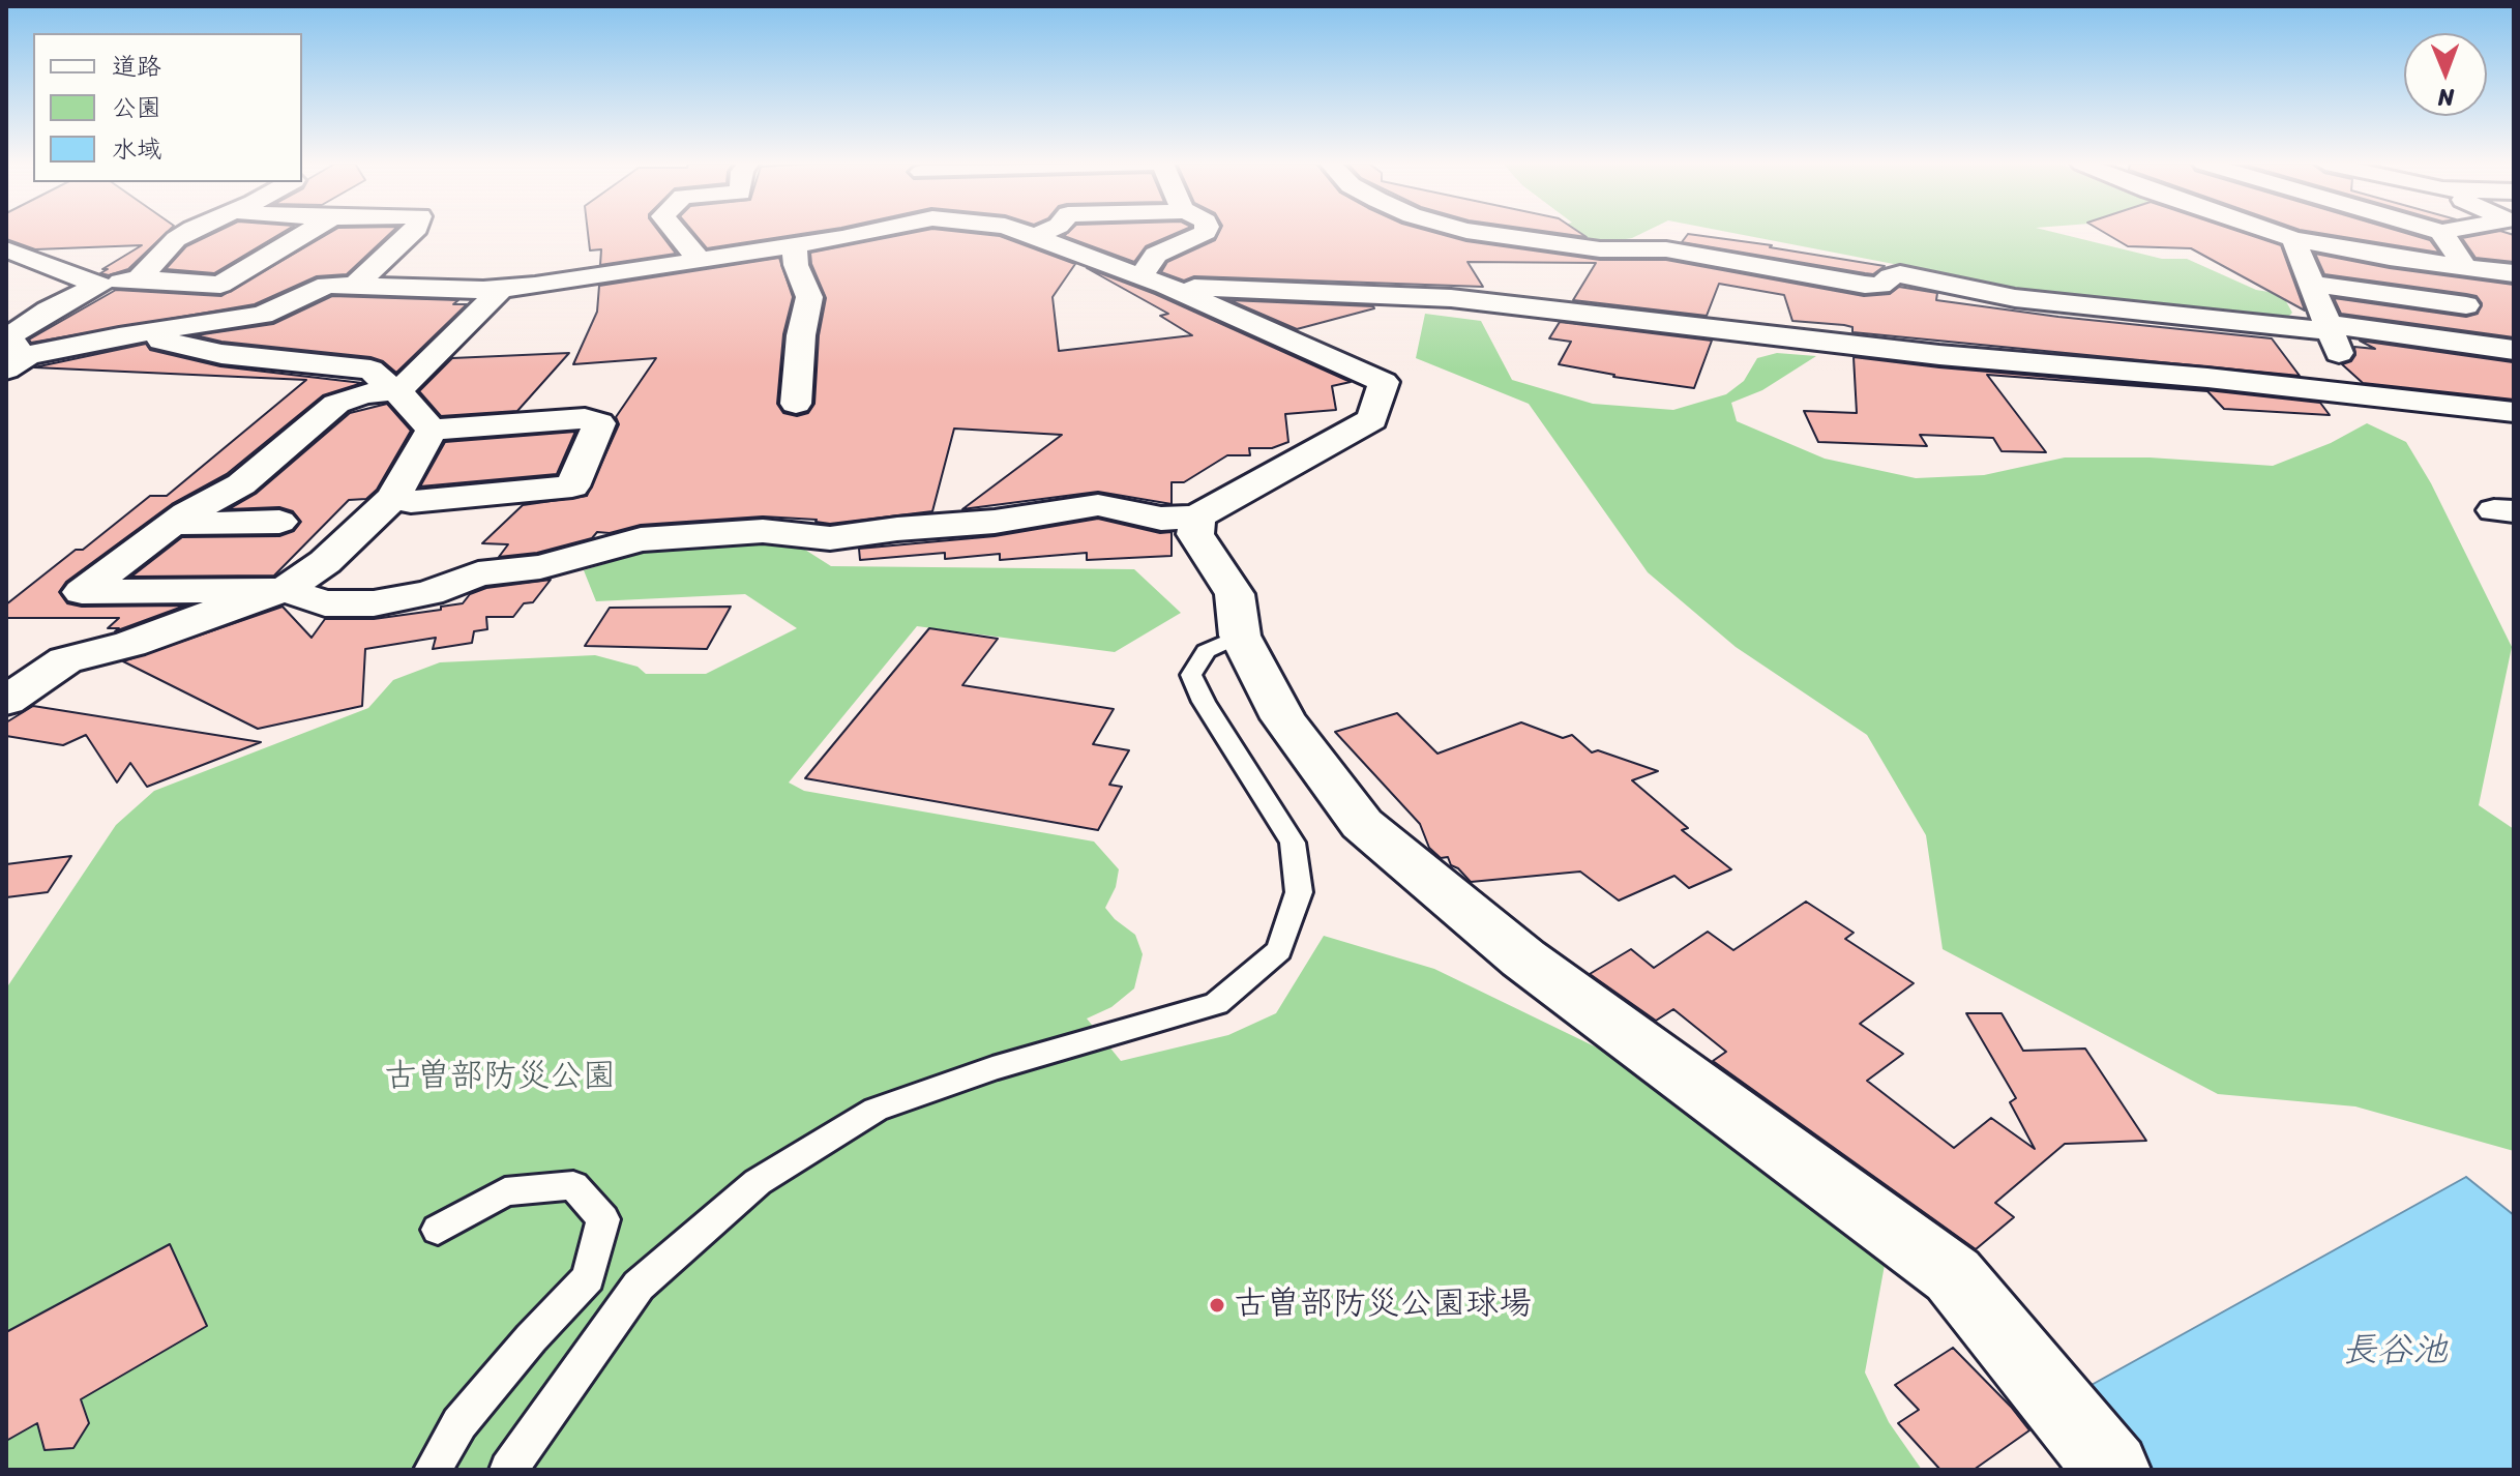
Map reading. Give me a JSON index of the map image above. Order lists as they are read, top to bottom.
{
  "water": ["長谷池"],
  "parks": ["古曽部防災公園"],
  "places": ["古曽部防災公園球場"],
  "legend": ["道路", "公園", "水域"],
  "north": "bottom"
}
